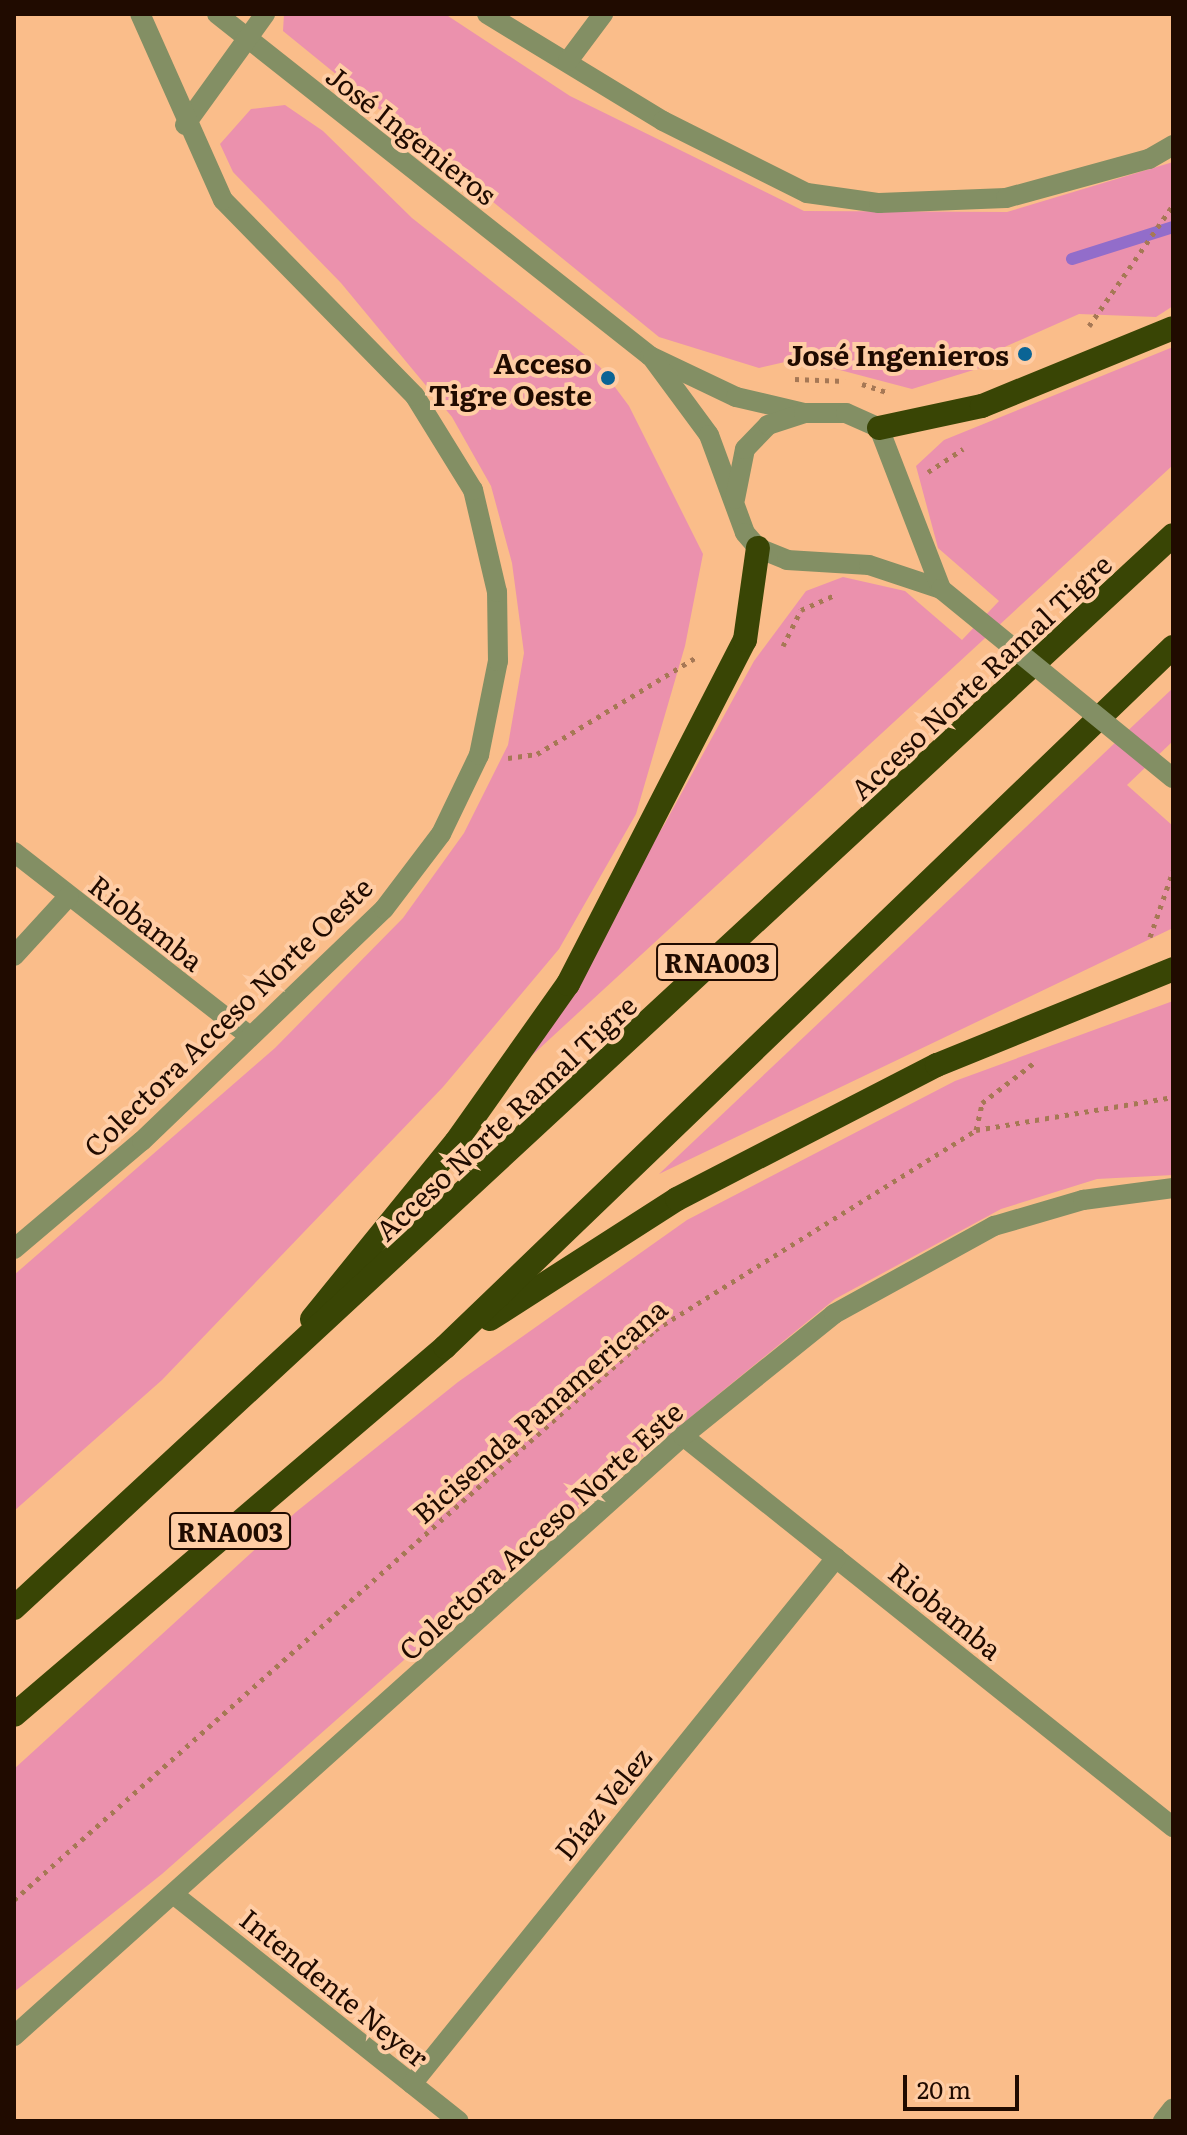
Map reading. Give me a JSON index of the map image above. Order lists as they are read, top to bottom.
{
  "streets": {
    "highway": ["Acceso Norte Ramal Tigre", "RNA003"],
    "street": [
      "José Ingenieros",
      "Riobamba",
      "Colectora Acceso Norte Oeste",
      "Colectora Acceso Norte Este",
      "Díaz Velez",
      "Intendente Neyer"
    ],
    "path": ["Bicisenda Panamericana"]
  },
  "crossings": [
    ["Riobamba", "Colectora Acceso Norte Oeste"],
    ["Riobamba", "Colectora Acceso Norte Este"],
    ["Riobamba", "Díaz Velez"],
    ["Colectora Acceso Norte Este", "Intendente Neyer"],
    ["Díaz Velez", "Intendente Neyer"]
  ],
  "places": ["José Ingenieros", "Acceso Tigre Oeste"],
  "scale_bar": "20 m"
}
